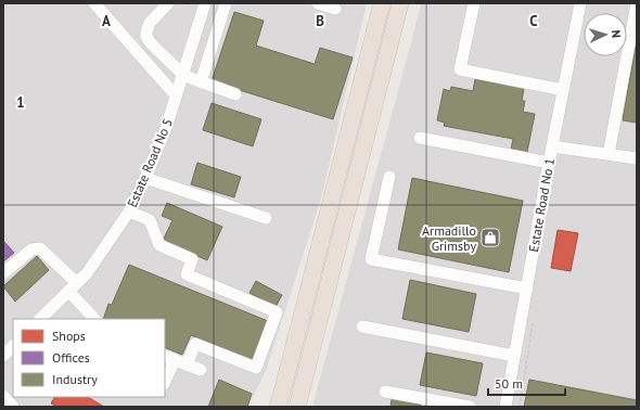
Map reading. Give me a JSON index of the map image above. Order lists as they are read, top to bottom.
{
  "streets": {
    "street": ["Estate Road No 5", "Estate Road No 1"]
  },
  "places": {
    "shop": ["Armadillo Grimsby"]
  },
  "legend": ["Shops", "Offices", "Industry"],
  "scale_bar": "50 m",
  "north": "right",
  "grid": {
    "columns": ["A", "B", "C"],
    "rows": ["1"]
  }
}
